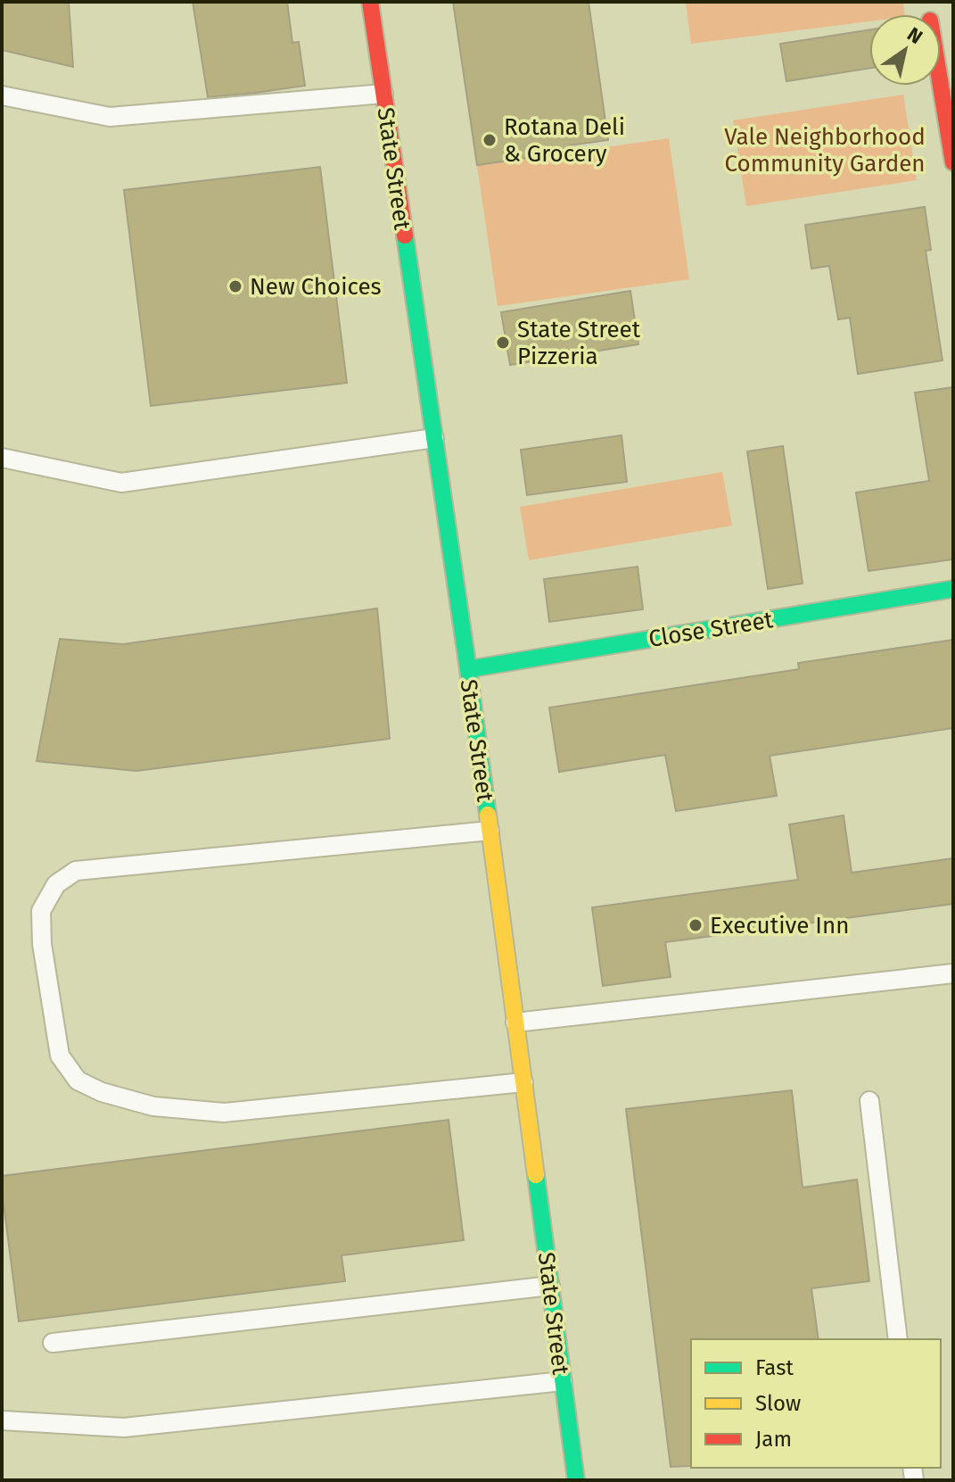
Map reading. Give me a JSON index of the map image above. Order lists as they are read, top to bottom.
{
  "streets": {
    "main road": ["State Street", "Close Street"]
  },
  "crossings": [
    ["State Street", "Close Street"]
  ],
  "parks": ["Vale Neighborhood Community Garden"],
  "places": [
    "Rotana Deli & Grocery",
    "New Choices",
    "State Street Pizzeria",
    "Executive Inn"
  ],
  "legend": ["Fast", "Slow", "Jam"],
  "north": "top right"
}
